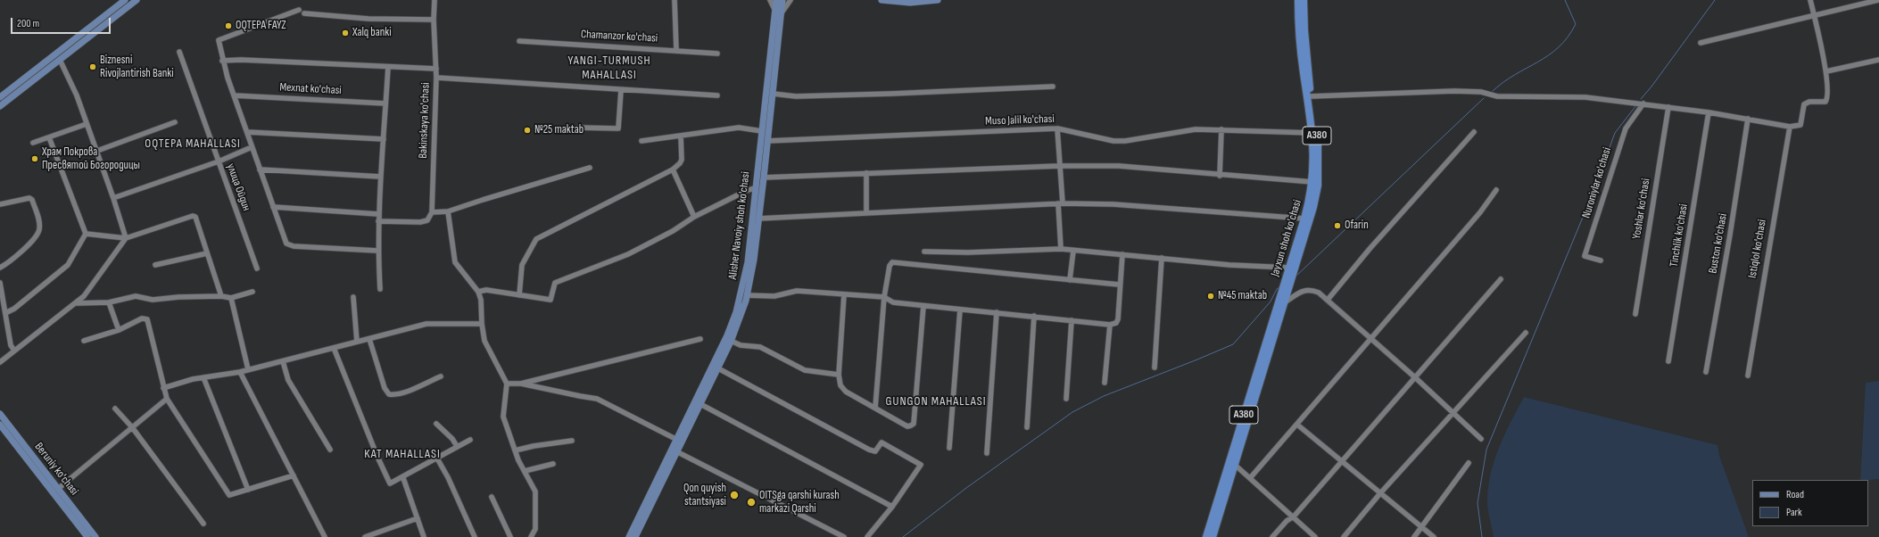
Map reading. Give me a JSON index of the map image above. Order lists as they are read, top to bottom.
{
  "streets": {
    "highway": ["A380", "Jayxun shoh ko'chasi"],
    "main road": ["Alisher Navoiy shoh ko'chasi", "Beruniy ko'chasi"],
    "street": [
      "Chamanzor ko'chasi",
      "Mexnat ko'chasi",
      "Bakinskaya ko'chasi",
      "Muso Jalil ko'chasi",
      "Nuroniylar ko'chasi",
      "улица Ойдин",
      "Yoshlar ko'chasi",
      "Tinchlik ko'chasi",
      "Buston ko'chasi",
      "Istiqlol ko'chasi"
    ]
  },
  "crossings": [
    ["Muso Jalil ko'chasi", "Alisher Navoiy shoh ko'chasi"],
    ["Muso Jalil ko'chasi", "Jayxun shoh ko'chasi"]
  ],
  "districts": [
    "YANGI-TURMUSH MAHALLASI",
    "OQTEPA MAHALLASI",
    "GUNGON MAHALLASI",
    "KAT MAHALLASI"
  ],
  "places": [
    "OQTEPA FAYZ",
    "Xalq banki",
    "Biznesni Rivojlantirish Banki",
    "№25 maktab",
    "Храм Покрова Пресвятой Богородицы",
    "Ofarin",
    "№45 maktab",
    "Qon quyish stantsiyasi",
    "OITSga qarshi kurash markazi Qarshi"
  ],
  "legend": ["Road", "Park"],
  "scale_bar": "200 m"
}
